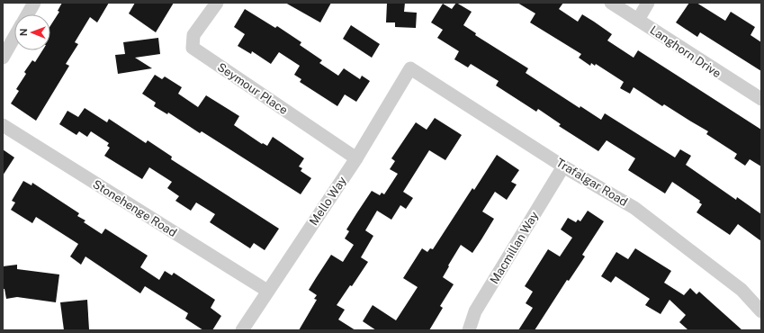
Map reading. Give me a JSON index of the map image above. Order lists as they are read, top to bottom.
{
  "streets": {
    "street": [
      "Langhorn Drive",
      "Seymour Place",
      "Trafalgar Road",
      "Mello Way",
      "Stonehenge Road",
      "Macmillan Way"
    ]
  },
  "crossings": [
    ["Seymour Place", "Mello Way"],
    ["Trafalgar Road", "Mello Way"],
    ["Trafalgar Road", "Macmillan Way"],
    ["Mello Way", "Stonehenge Road"]
  ],
  "north": "left"
}
